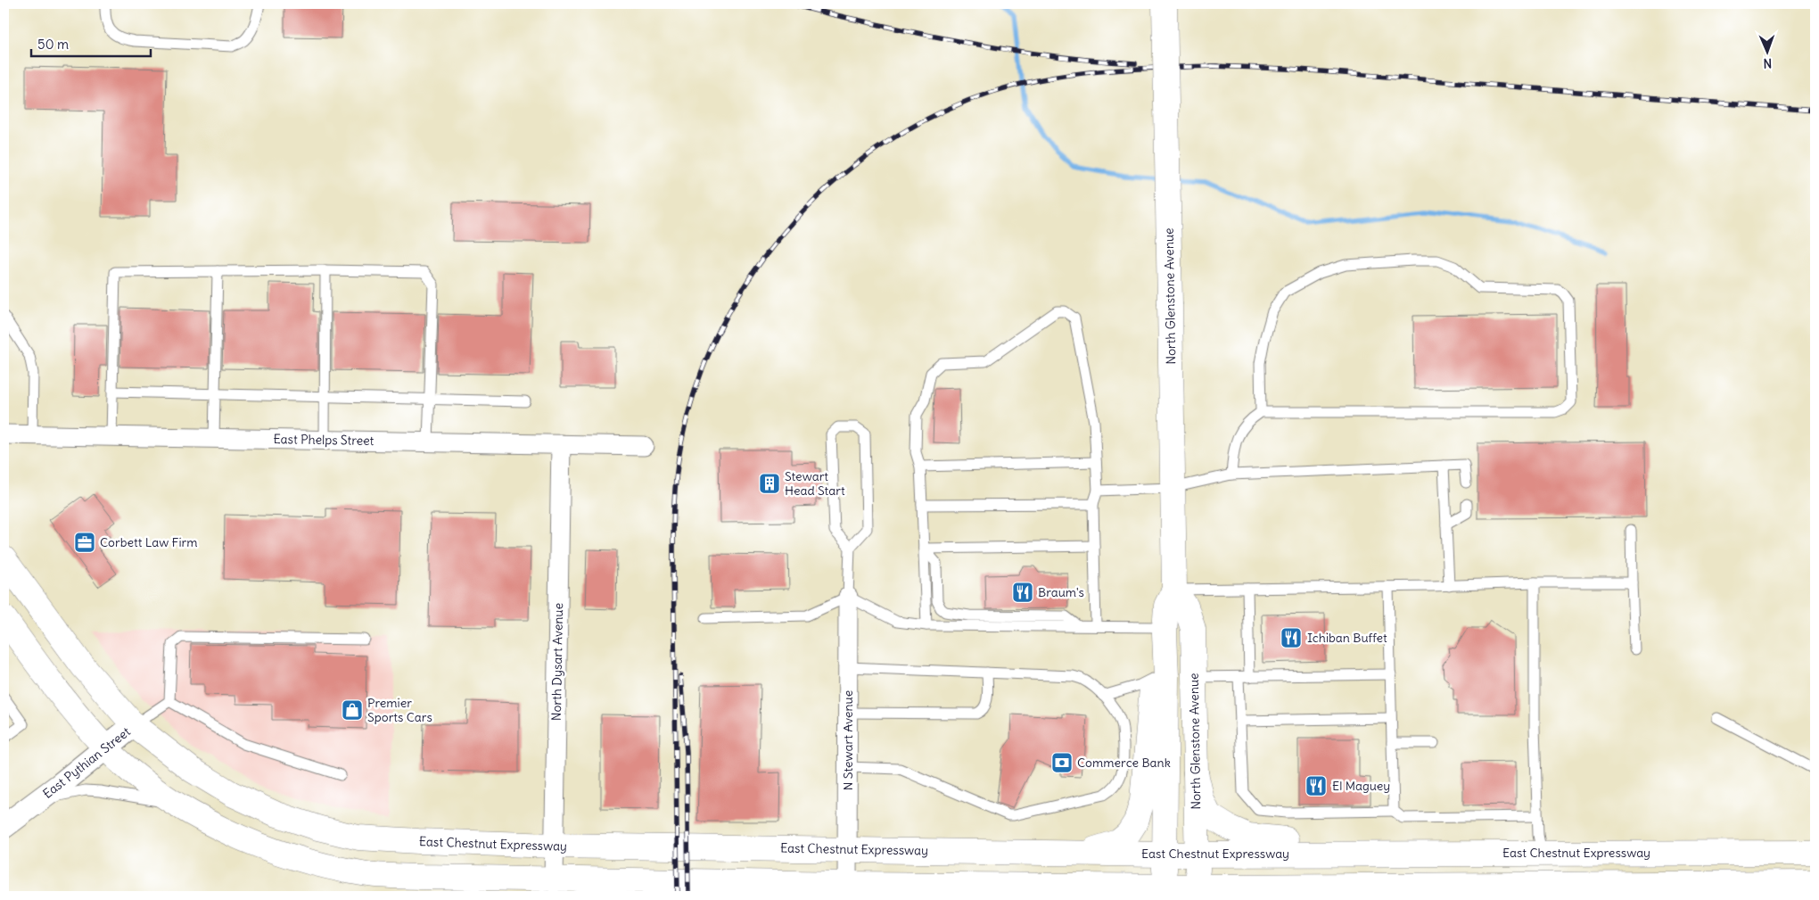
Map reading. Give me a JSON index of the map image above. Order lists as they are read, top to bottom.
{
  "streets": {
    "main road": ["North Glenstone Avenue", "East Chestnut Expressway"],
    "street": [
      "East Phelps Street",
      "North Dysart Avenue",
      "N Stewart Avenue",
      "East Pythian Street"
    ]
  },
  "crossings": [
    ["North Glenstone Avenue", "East Chestnut Expressway"],
    ["East Phelps Street", "North Dysart Avenue"],
    ["North Dysart Avenue", "East Chestnut Expressway"],
    ["N Stewart Avenue", "East Chestnut Expressway"],
    ["East Pythian Street", "East Chestnut Expressway"]
  ],
  "places": {
    "building": ["Stewart Head Start"],
    "office": ["Corbett Law Firm"],
    "restaurant": ["Braum's", "Ichiban Buffet", "El Maguey"],
    "shop": ["Premier Sports Cars"],
    "bank": ["Commerce Bank"]
  },
  "scale_bar": "50 m",
  "north": "bottom"
}
